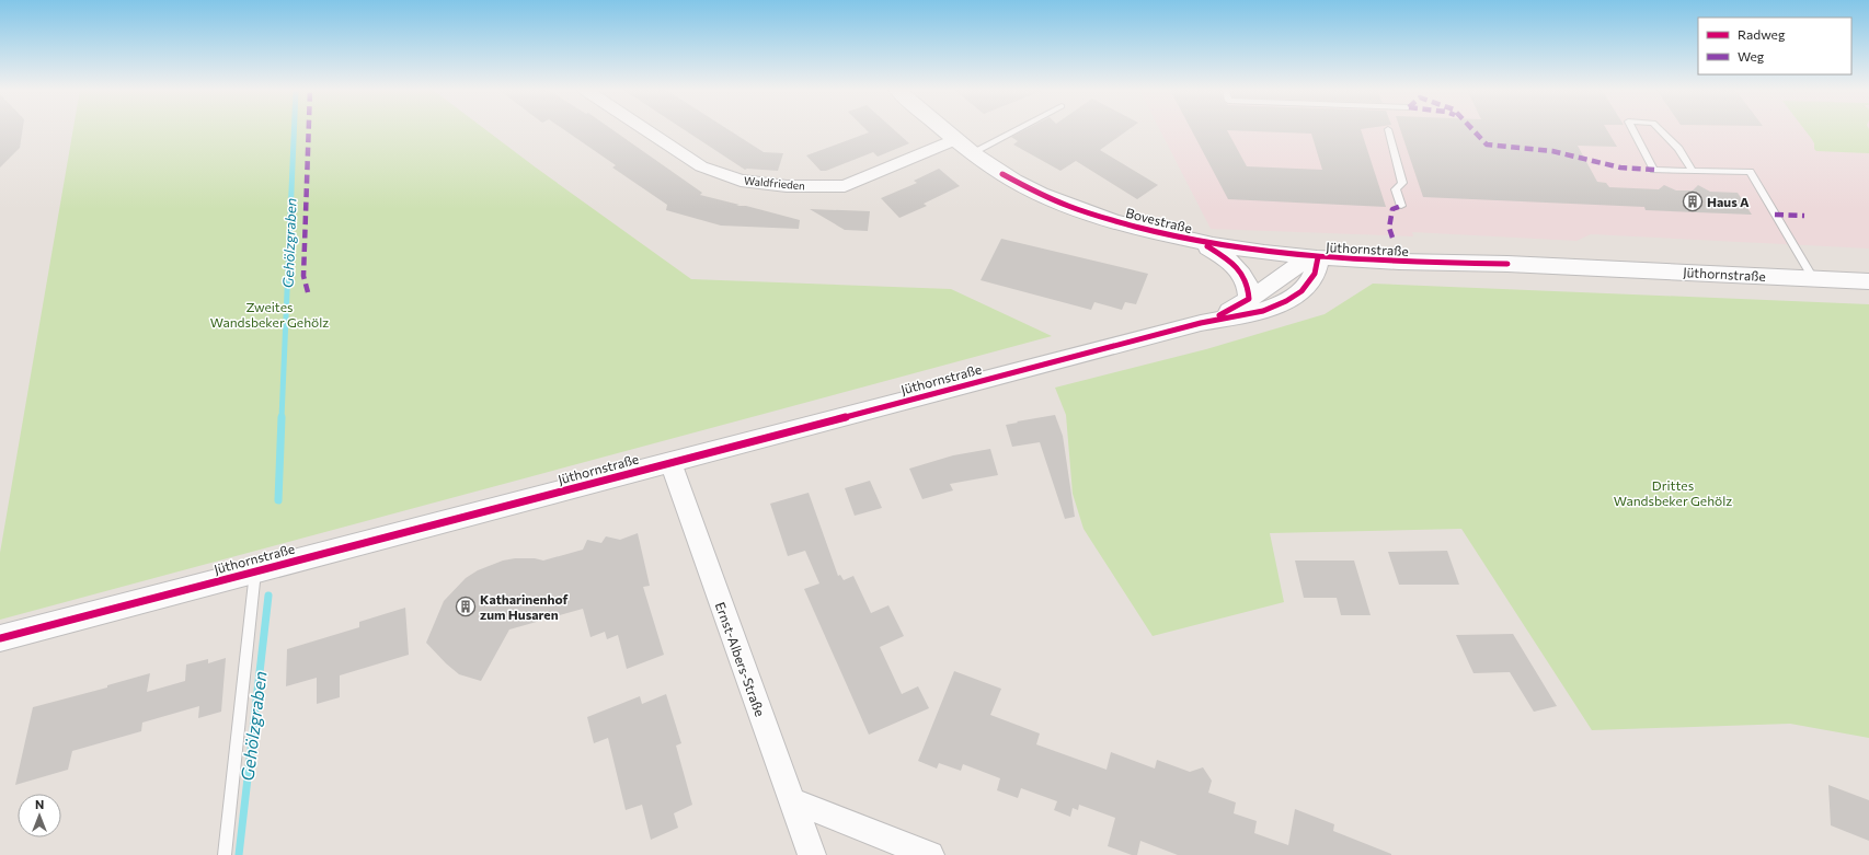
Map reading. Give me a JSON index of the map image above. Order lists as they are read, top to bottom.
{
  "streets": {
    "street": [
      "Waldfrieden",
      "Bovestraße",
      "Jüthornstraße",
      "Ernst-Albers-Straße"
    ]
  },
  "crossings": [
    ["Waldfrieden", "Bovestraße"],
    ["Bovestraße", "Jüthornstraße"],
    ["Jüthornstraße", "Ernst-Albers-Straße"]
  ],
  "water": ["Gehölzgraben"],
  "parks": ["Zweites Wandsbeker Gehölz", "Drittes Wandsbeker Gehölz"],
  "places": {
    "building": ["Haus A", "Katharinenhof zum Husaren"]
  },
  "legend": ["Radweg", "Weg"],
  "north": "top"
}
